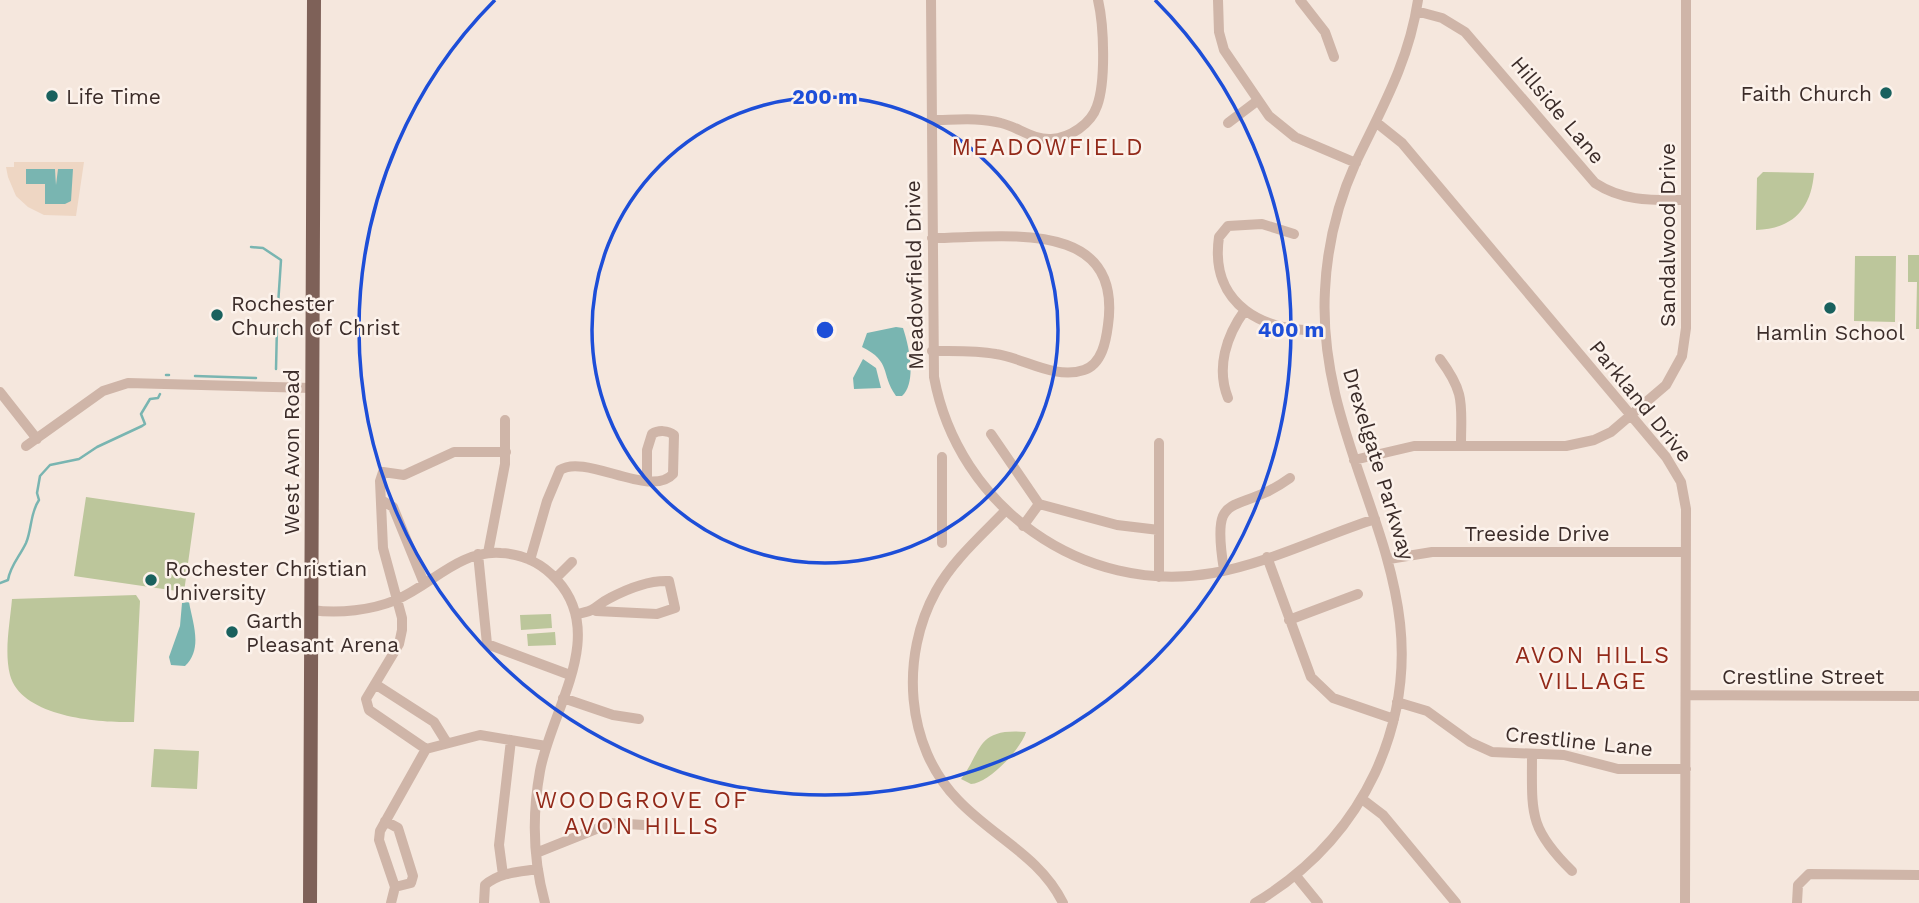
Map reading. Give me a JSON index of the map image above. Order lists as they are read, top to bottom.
{
  "streets": {
    "main road": ["West Avon Road"],
    "street": [
      "Hillside Lane",
      "Sandalwood Drive",
      "Meadowfield Drive",
      "Parkland Drive",
      "Drexelgate Parkway",
      "Treeside Drive",
      "Crestline Street",
      "Crestline Lane"
    ]
  },
  "crossings": [
    ["Hillside Lane", "Sandalwood Drive"],
    ["Hillside Lane", "Drexelgate Parkway"],
    ["Sandalwood Drive", "Parkland Drive"],
    ["Sandalwood Drive", "Drexelgate Parkway"],
    ["Meadowfield Drive", "Drexelgate Parkway"],
    ["Parkland Drive", "Drexelgate Parkway"],
    ["Parkland Drive", "Treeside Drive"],
    ["Parkland Drive", "Crestline Street"],
    ["Parkland Drive", "Crestline Lane"],
    ["Drexelgate Parkway", "Treeside Drive"],
    ["Drexelgate Parkway", "Crestline Lane"]
  ],
  "districts": ["MEADOWFIELD", "AVON HILLS VILLAGE", "WOODGROVE OF AVON HILLS"],
  "places": [
    "Faith Church",
    "Life Time",
    "Hamlin School",
    "Rochester Church of Christ",
    "Rochester Christian University",
    "Garth Pleasant Arena"
  ],
  "rings": ["200 m", "400 m"]
}
